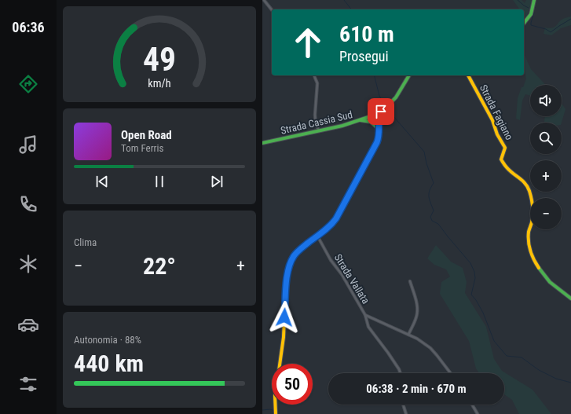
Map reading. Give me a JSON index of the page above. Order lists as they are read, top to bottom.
{
  "streets": {
    "main road": ["Strada Fagiano", "Strada Cassia Sud"],
    "street": ["Strada Vallata"]
  },
  "page": {
    "tabs": "06:36",
    "turn": ["610 m", "Prosegui"],
    "map_buttons": ["+", "−"],
    "song": ["Open Road", "Tom Ferris"],
    "tile": [
      "Clima",
      ["Autonomia · 88%", "440 km"]
    ],
    "heat": ["−", "22°", "+"],
    "limit": "50",
    "trip": "06:38 · 2 min · 670 m",
    "gauge": ["49", "km/h"]
  }
}
